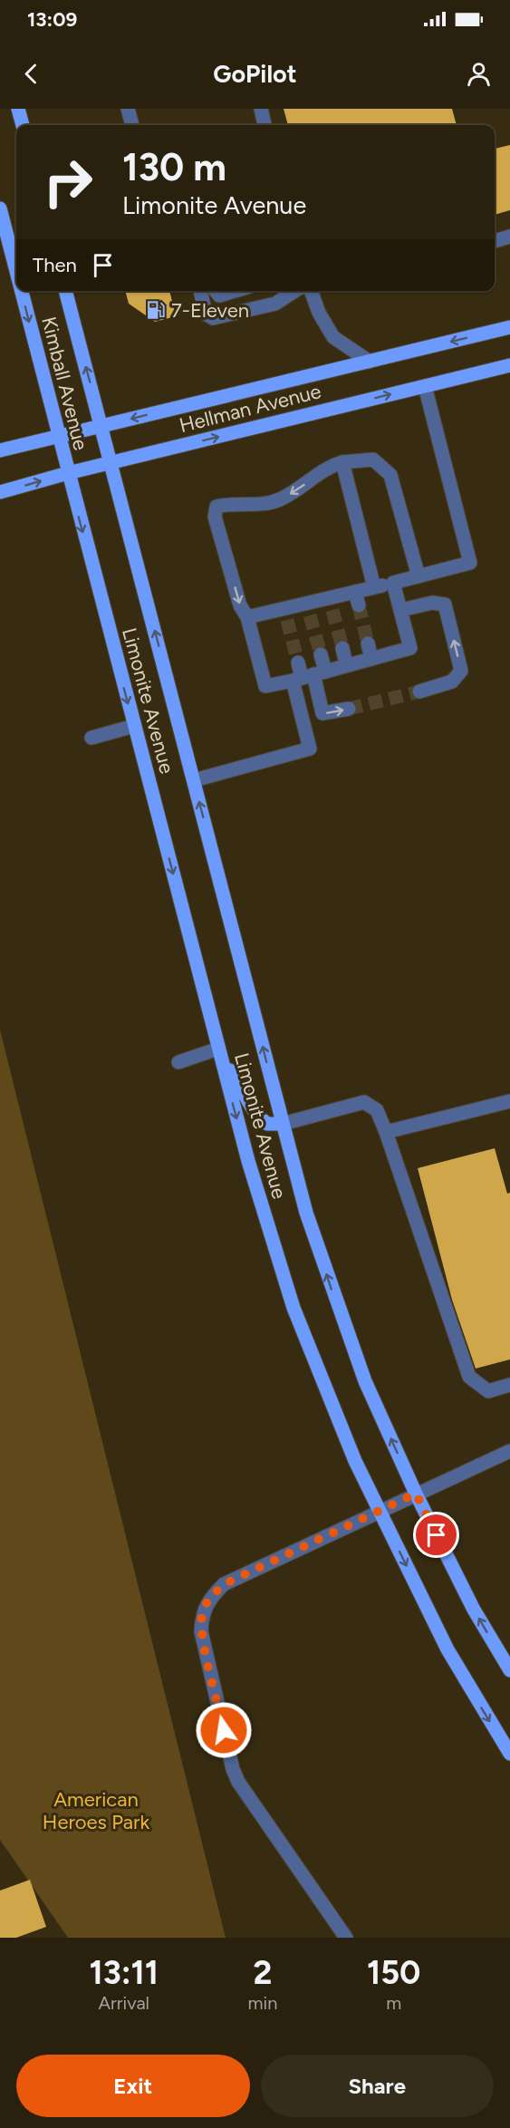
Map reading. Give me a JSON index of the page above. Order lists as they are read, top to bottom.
{
  "streets": {
    "main road": ["Kimball Avenue", "Hellman Avenue", "Limonite Avenue"]
  },
  "crossings": [
    ["Kimball Avenue", "Hellman Avenue"],
    ["Kimball Avenue", "Limonite Avenue"],
    ["Hellman Avenue", "Limonite Avenue"]
  ],
  "parks": ["American Heroes Park"],
  "places": {
    "fuel station": ["7-Eleven"]
  },
  "page": {
    "status": "13:09",
    "header": "GoPilot",
    "turn": ["130 m", "Limonite Avenue"],
    "then": "Then",
    "eta": [
      "13:11",
      "Arrival",
      "2",
      "min",
      "150",
      "m"
    ],
    "buttons": ["Exit", "Share"]
  }
}
